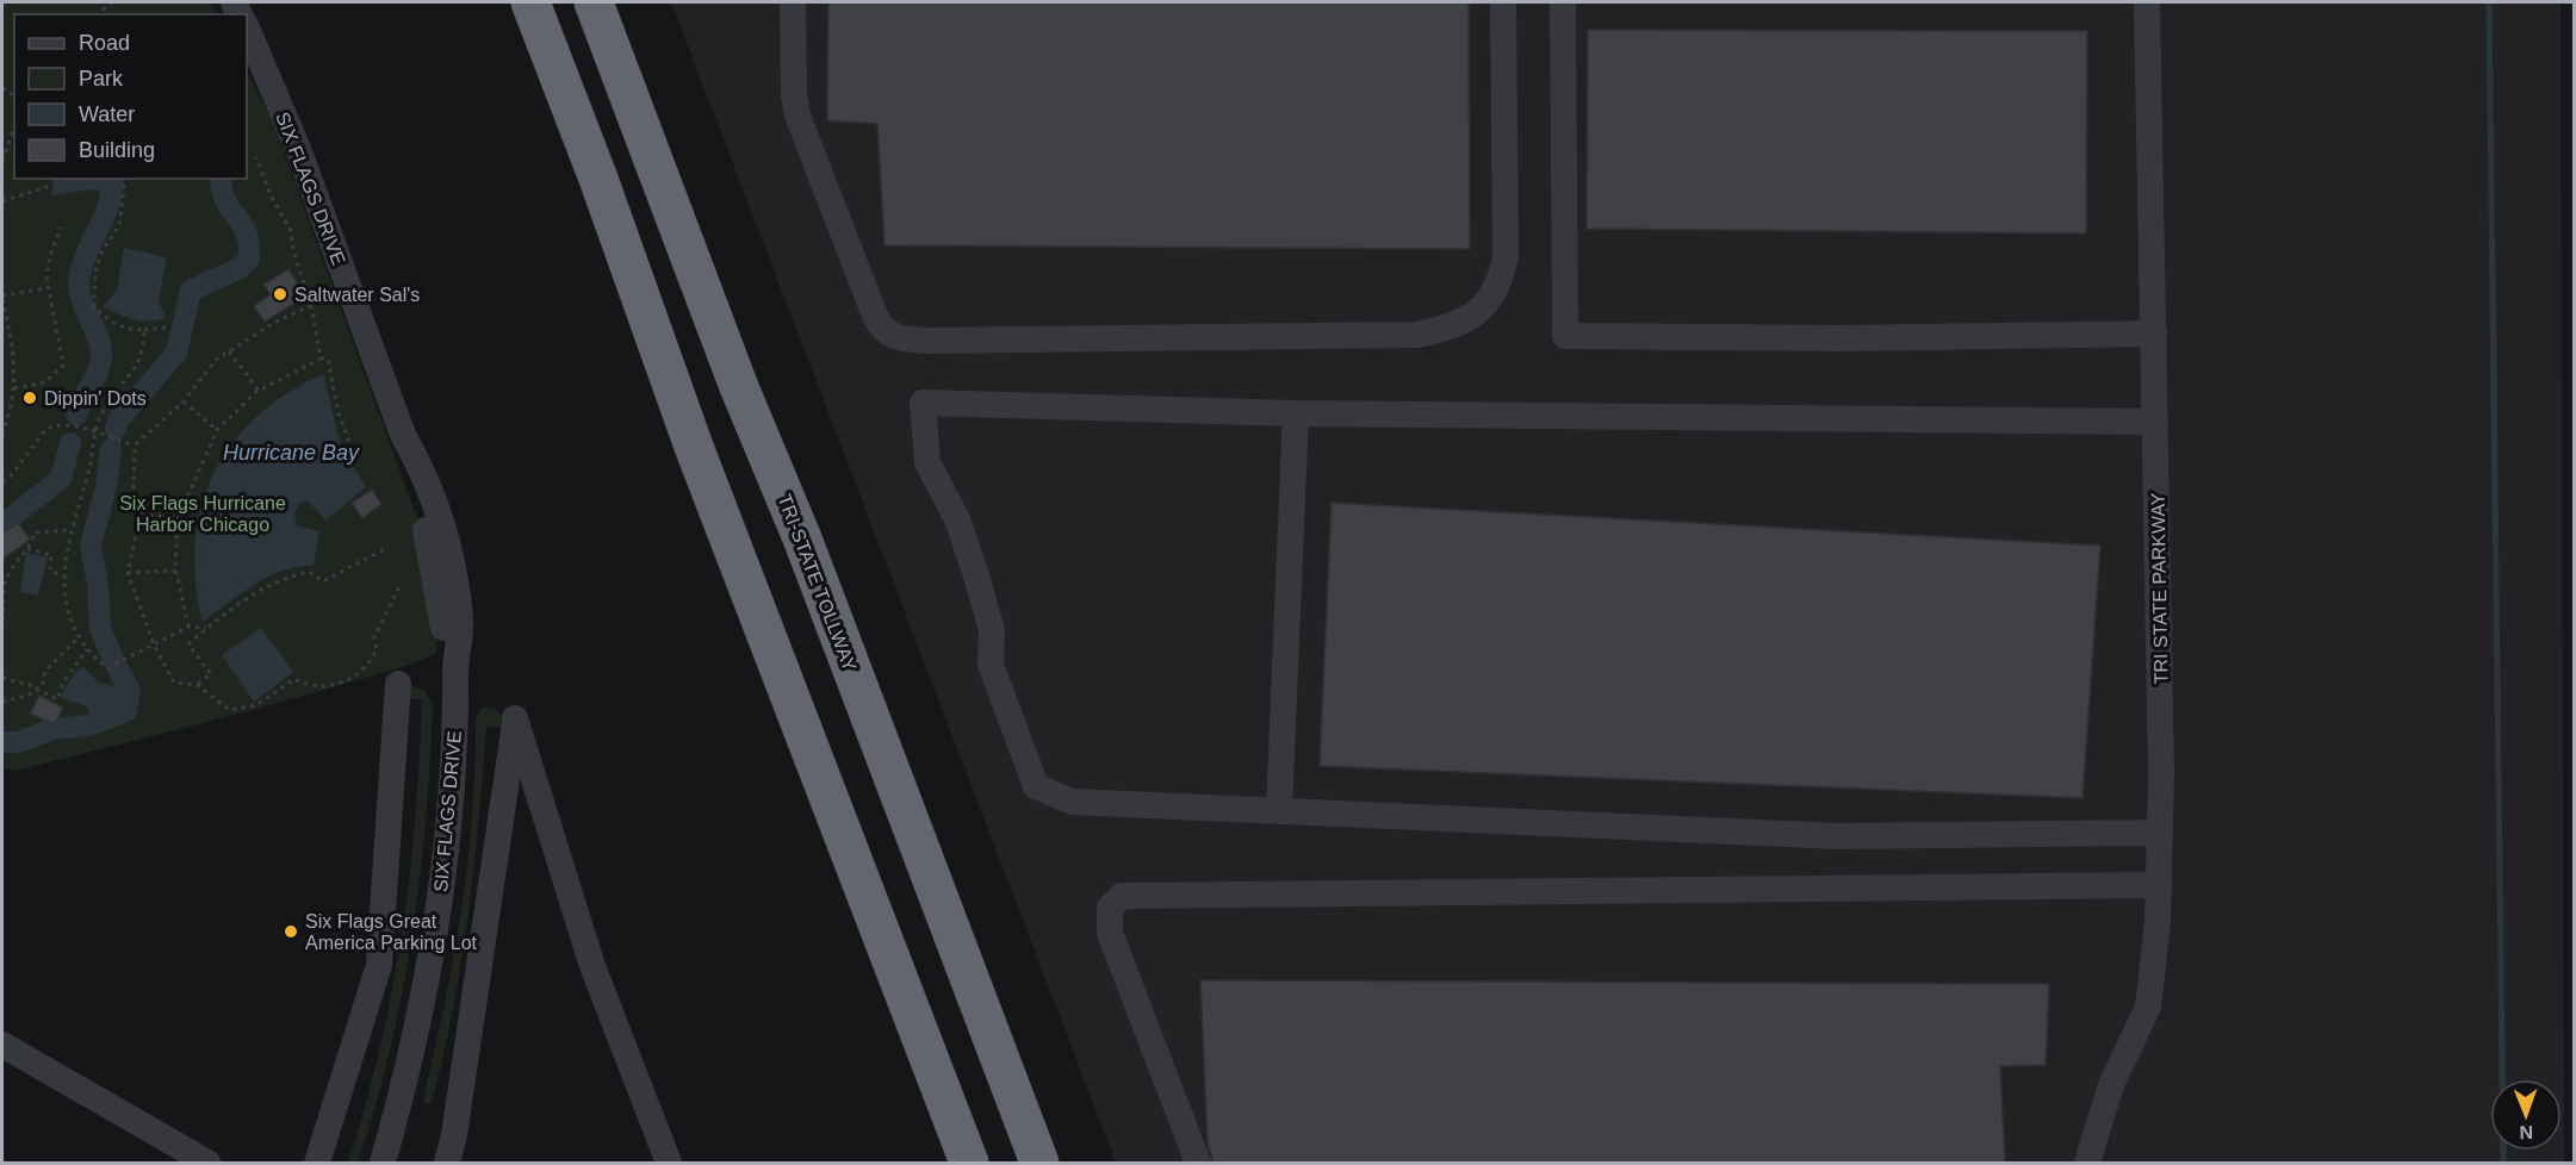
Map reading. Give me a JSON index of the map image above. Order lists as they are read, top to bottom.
{
  "streets": {
    "highway": ["TRI-STATE TOLLWAY"],
    "street": ["SIX FLAGS DRIVE", "TRI STATE PARKWAY"]
  },
  "water": ["Hurricane Bay"],
  "parks": ["Six Flags Hurricane Harbor Chicago"],
  "places": ["Saltwater Sal's", "Dippin' Dots", "Six Flags Great America Parking Lot"],
  "legend": [
    "Road",
    "Park",
    "Water",
    "Building"
  ],
  "north": "bottom"
}
